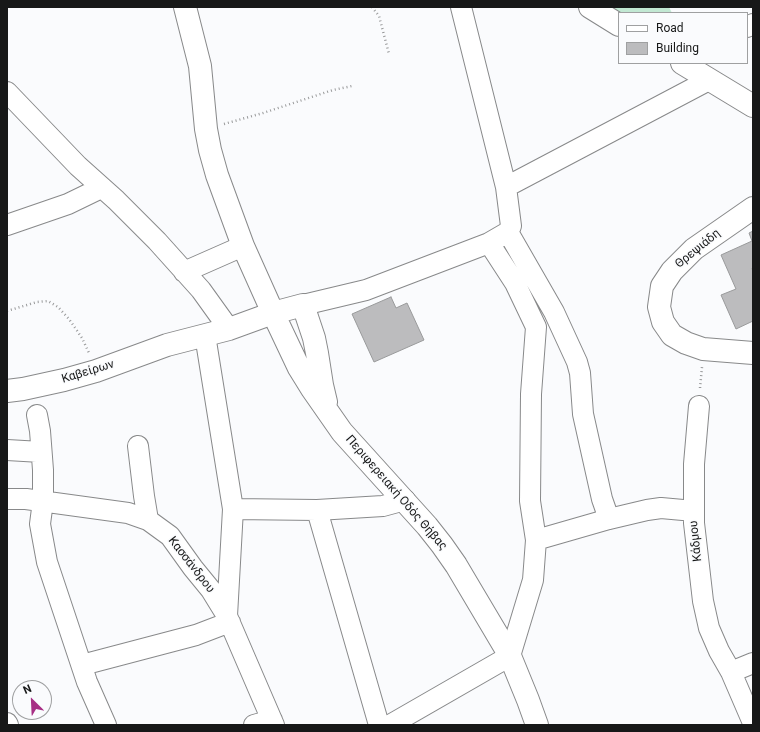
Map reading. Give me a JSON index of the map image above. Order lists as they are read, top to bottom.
{
  "streets": {
    "main road": ["Θρεψιάδη", "Καβείρων", "Περιφερειακή Οδός Θήβας"],
    "street": ["Κάδμου", "Κασσάνδρου"]
  },
  "crossings": [
    ["Καβείρων", "Περιφερειακή Οδός Θήβας"]
  ],
  "legend": ["Road", "Building"],
  "north": "top left"
}
